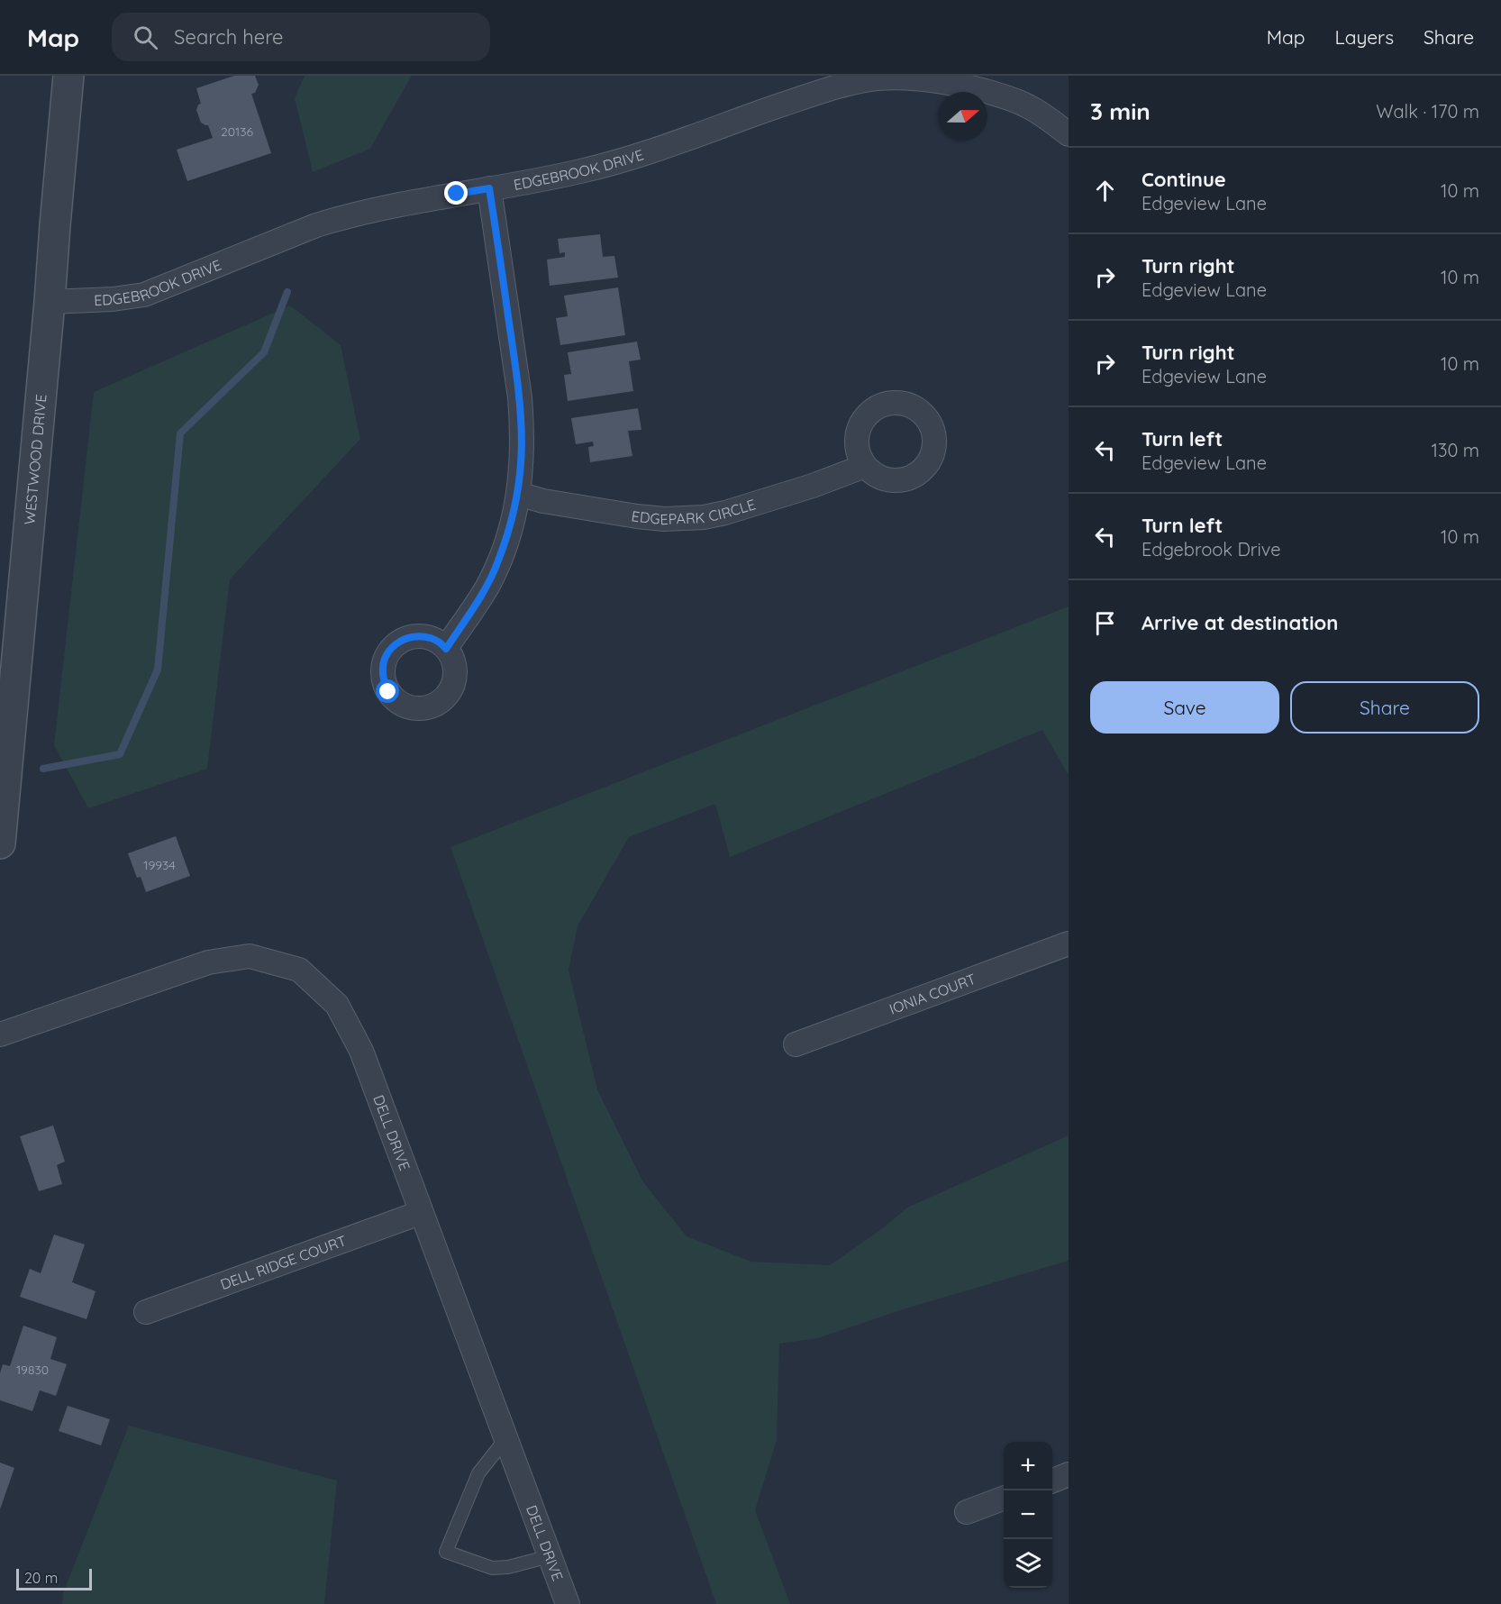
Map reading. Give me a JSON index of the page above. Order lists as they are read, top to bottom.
{
  "streets": {
    "street": [
      "EDGEBROOK DRIVE",
      "WESTWOOD DRIVE",
      "EDGEPARK CIRCLE",
      "IONIA COURT",
      "DELL DRIVE",
      "DELL RIDGE COURT"
    ]
  },
  "crossings": [
    ["EDGEBROOK DRIVE", "WESTWOOD DRIVE"],
    ["DELL DRIVE", "DELL RIDGE COURT"]
  ],
  "house_numbers": ["20136", "19934", "19830"],
  "scale_bar": "20 m",
  "north": "right",
  "page": {
    "header": "Map",
    "search": "Search here",
    "nav": ["Map", "Layers", "Share"],
    "heading": ["3 min", "Walk · 170 m"],
    "list": [
      ["Continue", "Edgeview Lane", "10 m"],
      ["Turn right", "Edgeview Lane", "10 m"],
      ["Turn right", "Edgeview Lane", "10 m"],
      ["Turn left", "Edgeview Lane", "130 m"],
      ["Turn left", "Edgebrook Drive", "10 m"],
      "Arrive at destination"
    ],
    "buttons": ["Save", "Share"],
    "map_buttons": ["+", "−"],
    "scale": "20 m"
  }
}
